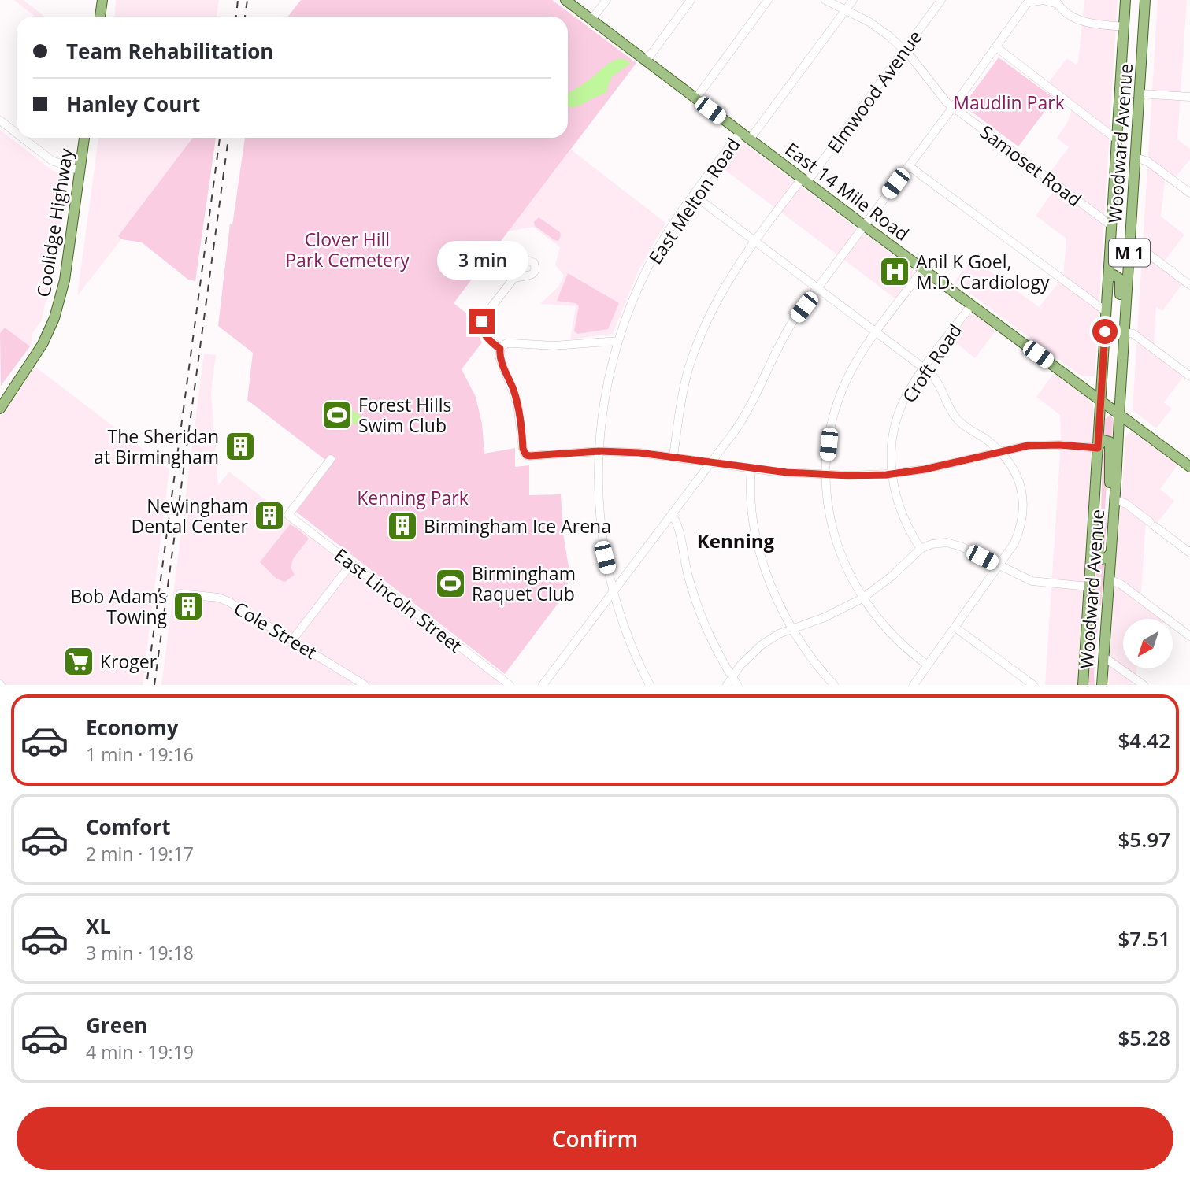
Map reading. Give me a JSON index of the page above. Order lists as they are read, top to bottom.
{
  "streets": {
    "main road": [
      "Woodward Avenue",
      "East 14 Mile Road",
      "Coolidge Highway",
      "M 1"
    ],
    "street": [
      "Elmwood Avenue",
      "Samoset Road",
      "East Melton Road",
      "Croft Road",
      "East Lincoln Street",
      "Cole Street"
    ]
  },
  "crossings": [
    ["Elmwood Avenue", "Samoset Road"],
    ["Elmwood Avenue", "East 14 Mile Road"],
    ["Woodward Avenue", "Samoset Road"],
    ["Woodward Avenue", "East 14 Mile Road"],
    ["East 14 Mile Road", "East Melton Road"],
    ["East 14 Mile Road", "Croft Road"]
  ],
  "districts": ["Kenning"],
  "parks": ["Maudlin Park", "Clover Hill Park Cemetery", "Kenning Park"],
  "places": {
    "hospital": ["Anil K Goel, M.D. Cardiology"],
    "sports": ["Forest Hills Swim Club", "Birmingham Raquet Club"],
    "building": [
      "The Sheridan at Birmingham",
      "Newingham Dental Center",
      "Birmingham Ice Arena",
      "Bob Adams Towing"
    ],
    "supermarket": ["Kroger"]
  },
  "north": "bottom left",
  "page": {
    "banner": ["Team Rehabilitation", "Hanley Court"],
    "bubble": "3 min",
    "list": [
      {
        "name": "Economy",
        "note": "1 min · 19:16",
        "value": "$4.42"
      },
      {
        "name": "Comfort",
        "note": "2 min · 19:17",
        "value": "$5.97"
      },
      {
        "name": "XL",
        "note": "3 min · 19:18",
        "value": "$7.51"
      },
      {
        "name": "Green",
        "note": "4 min · 19:19",
        "value": "$5.28"
      }
    ],
    "buttons": "Confirm"
  }
}
